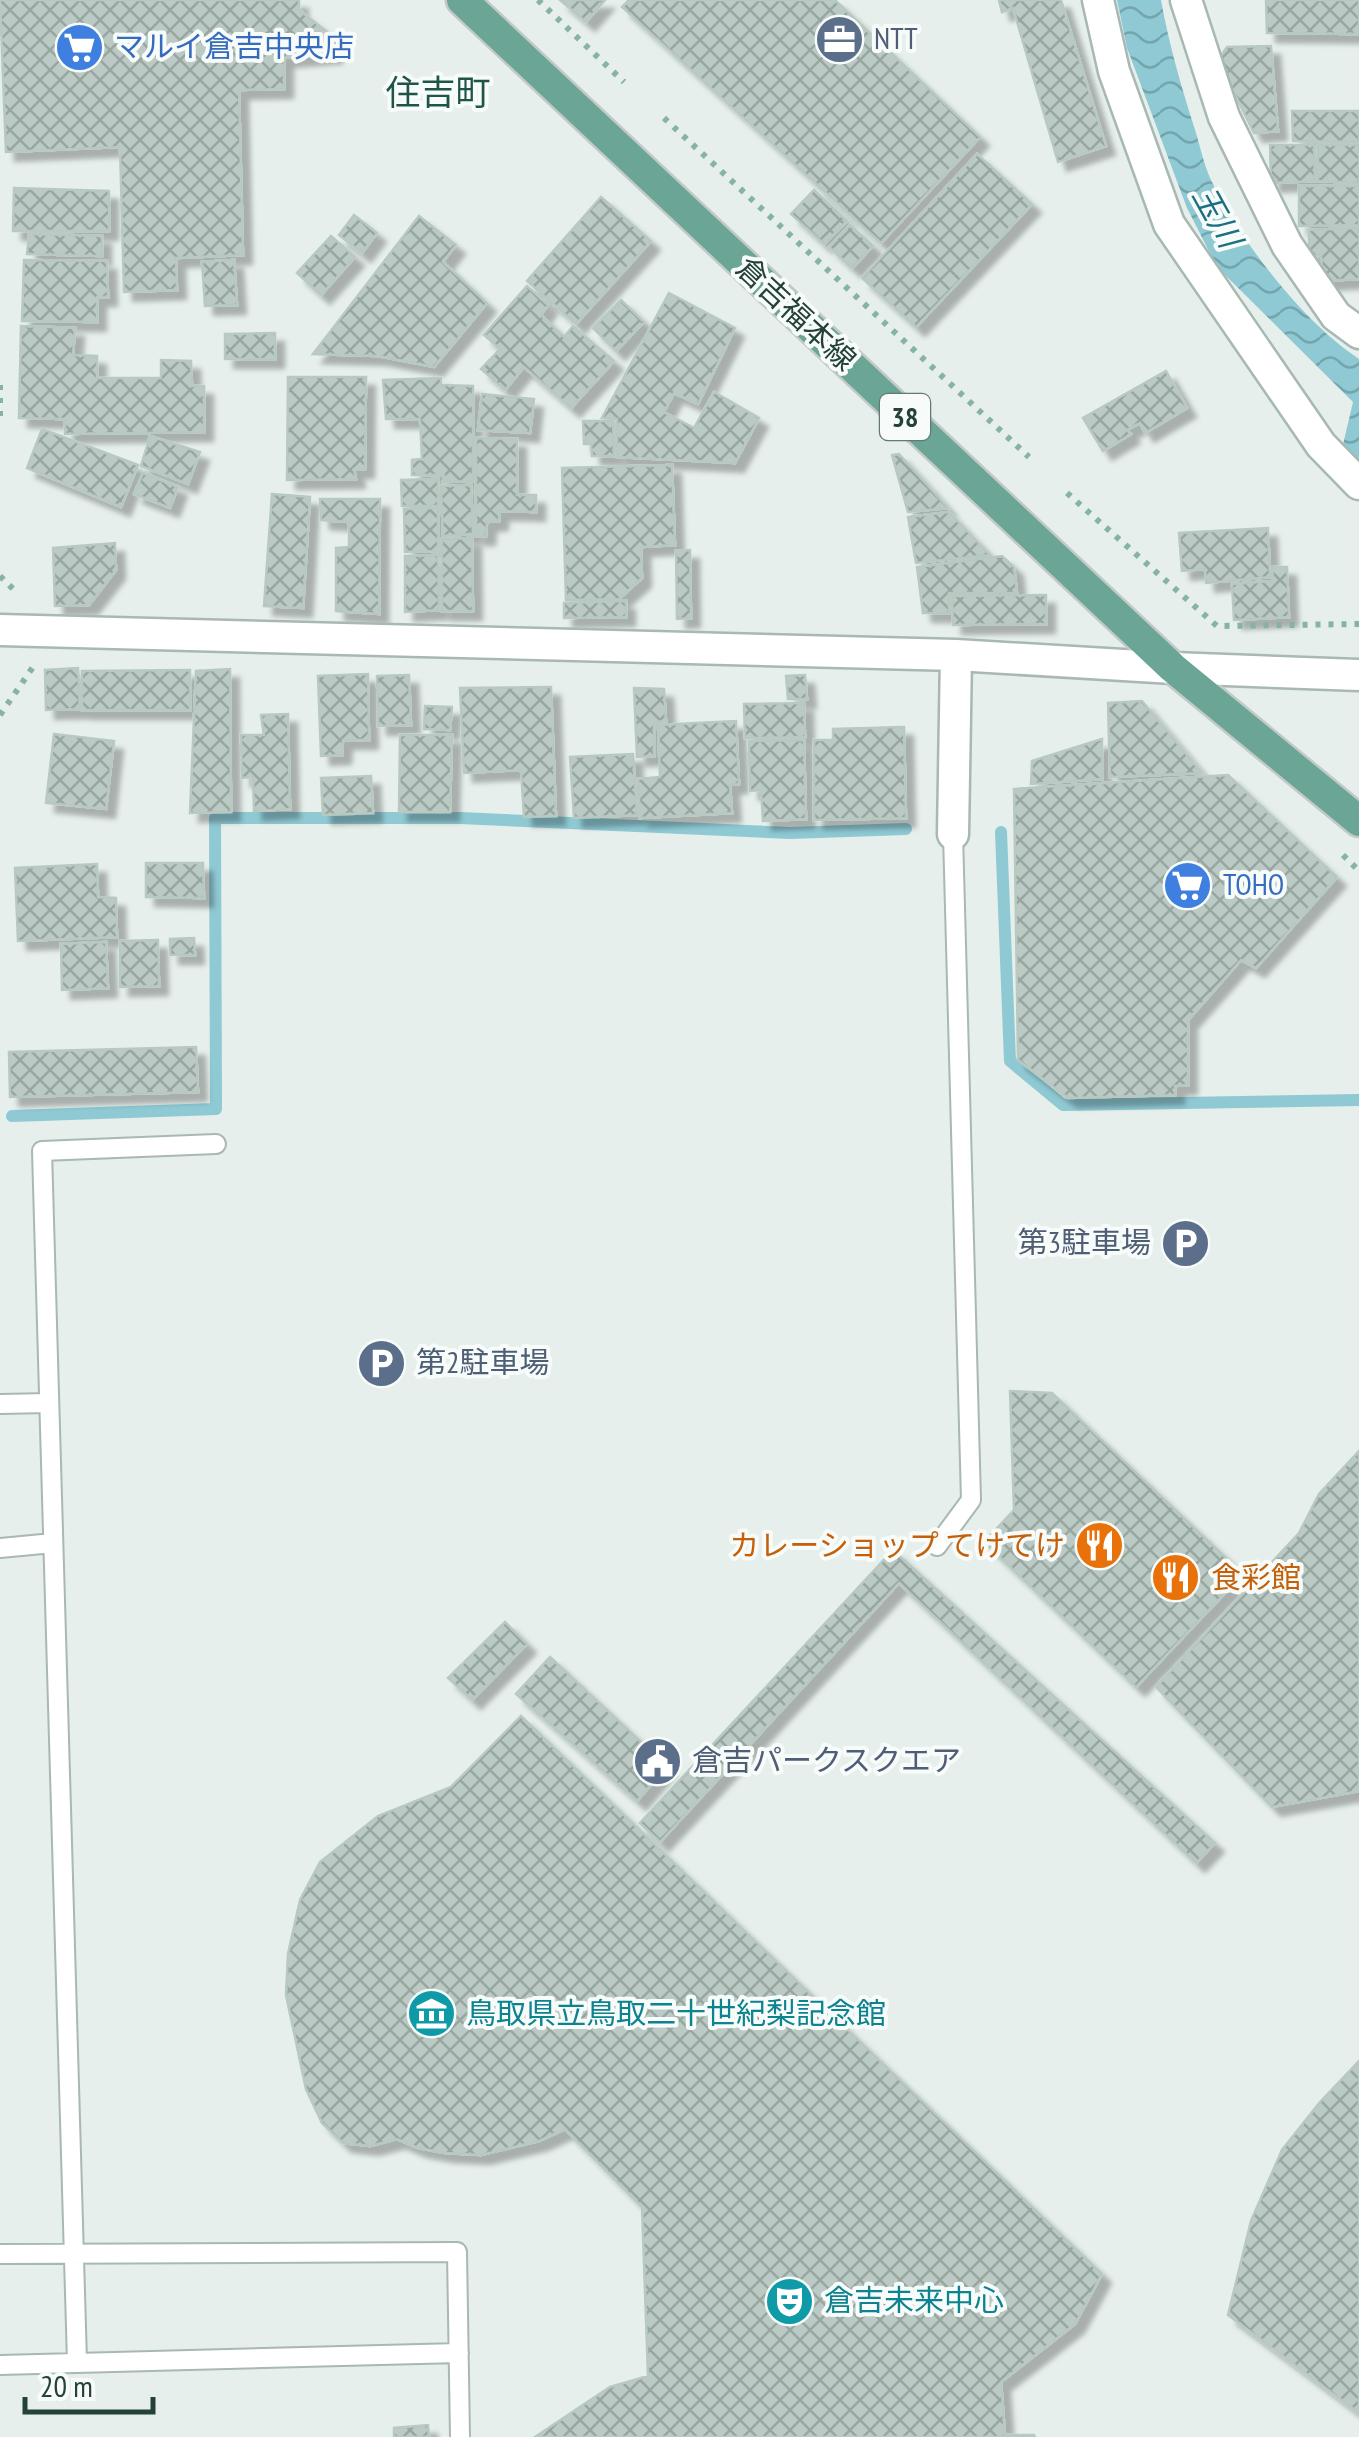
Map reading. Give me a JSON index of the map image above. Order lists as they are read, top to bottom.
{
  "streets": {
    "main road": ["倉吉福本線", "38"]
  },
  "districts": ["住吉町"],
  "water": ["玉川"],
  "places": {
    "office": ["NTT"],
    "supermarket": ["マルイ倉吉中央店", "TOHO"],
    "parking": ["第3駐車場", "第2駐車場"],
    "restaurant": ["カレーショップ てけてけ", "食彩館"],
    "public building": ["倉吉パークスクエア"],
    "museum": ["鳥取県立鳥取二十世紀梨記念館"],
    "theatre": ["倉吉未来中心"]
  },
  "scale_bar": "20 m"
}
